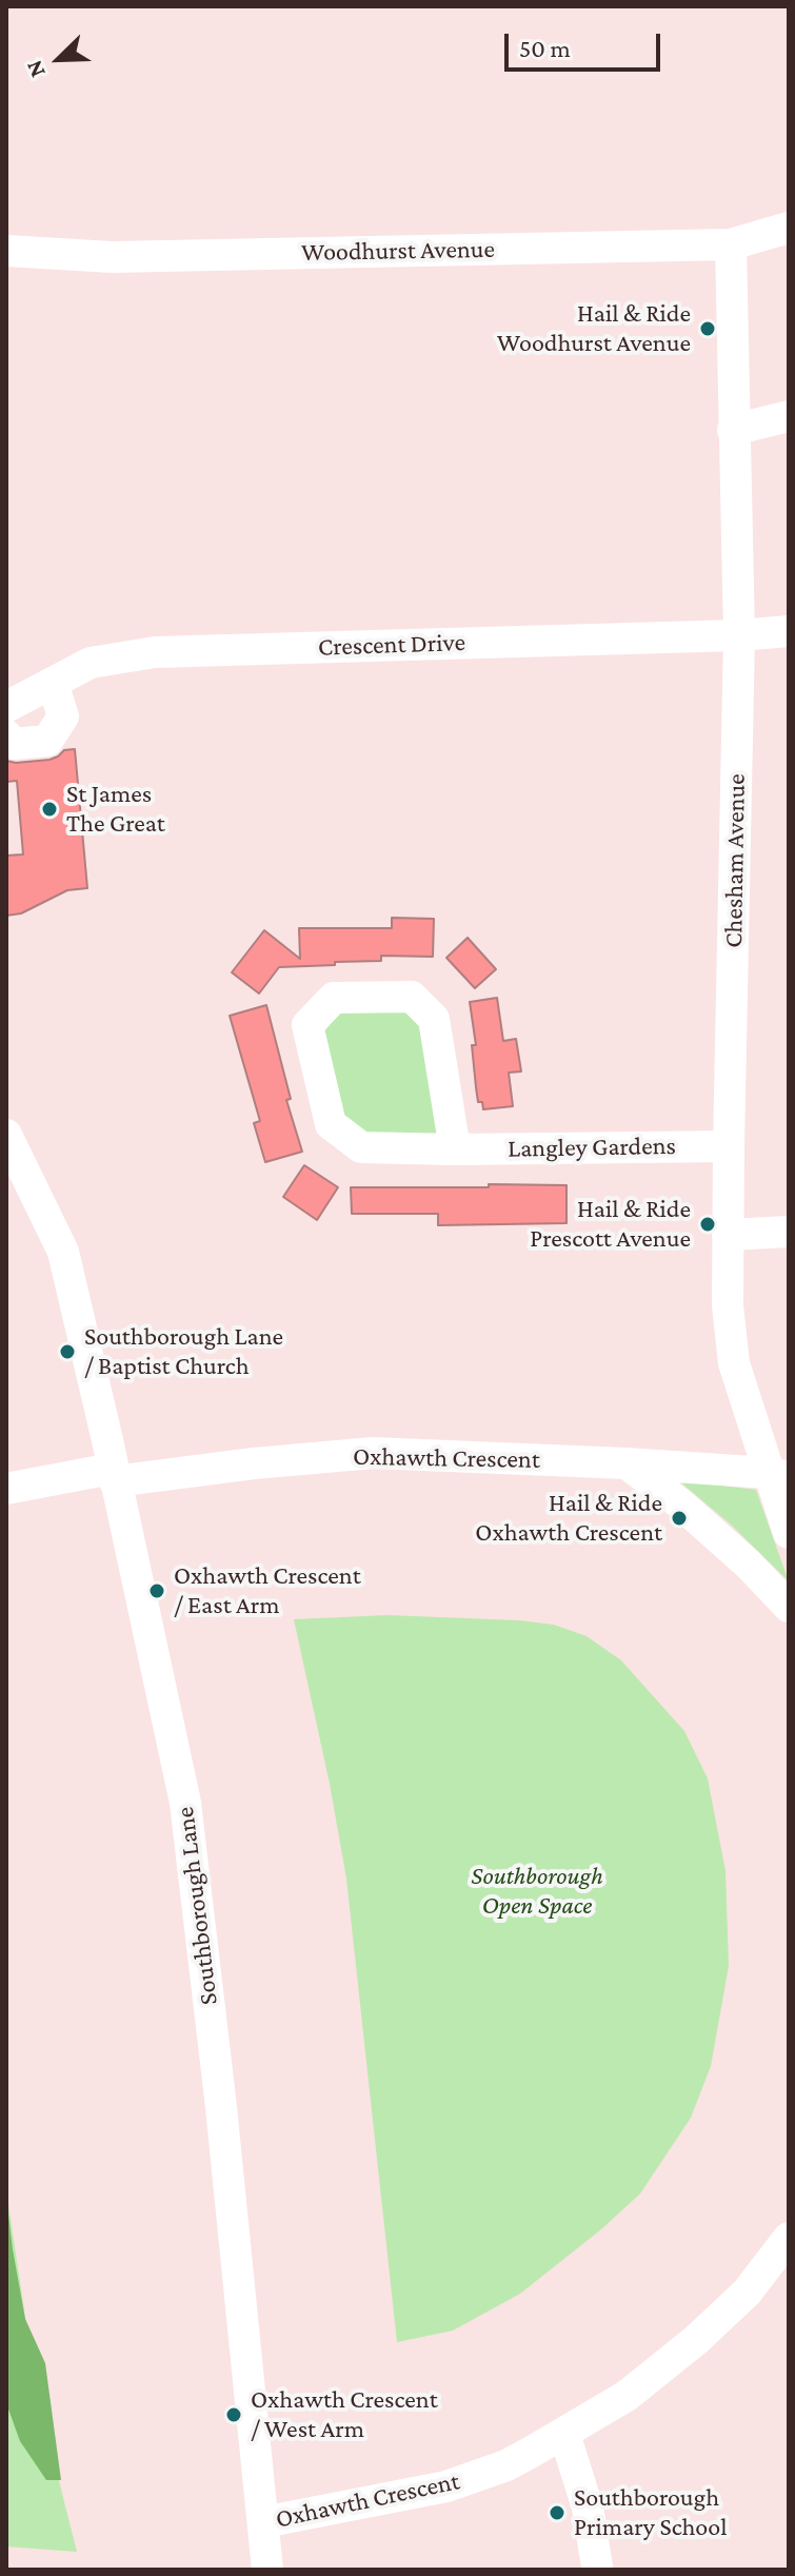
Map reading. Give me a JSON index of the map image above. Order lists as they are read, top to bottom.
{
  "streets": {
    "street": [
      "Woodhurst Avenue",
      "Crescent Drive",
      "Chesham Avenue",
      "Langley Gardens",
      "Oxhawth Crescent",
      "Southborough Lane"
    ]
  },
  "crossings": [
    ["Woodhurst Avenue", "Chesham Avenue"],
    ["Crescent Drive", "Chesham Avenue"],
    ["Chesham Avenue", "Langley Gardens"],
    ["Chesham Avenue", "Oxhawth Crescent"],
    ["Oxhawth Crescent", "Southborough Lane"]
  ],
  "parks": ["Southborough Open Space"],
  "places": [
    "Hail & Ride Woodhurst Avenue",
    "St James The Great",
    "Hail & Ride Prescott Avenue",
    "Southborough Lane / Baptist Church",
    "Hail & Ride Oxhawth Crescent",
    "Oxhawth Crescent / East Arm",
    "Oxhawth Crescent / West Arm",
    "Southborough Primary School"
  ],
  "scale_bar": "50 m",
  "north": "bottom left"
}
